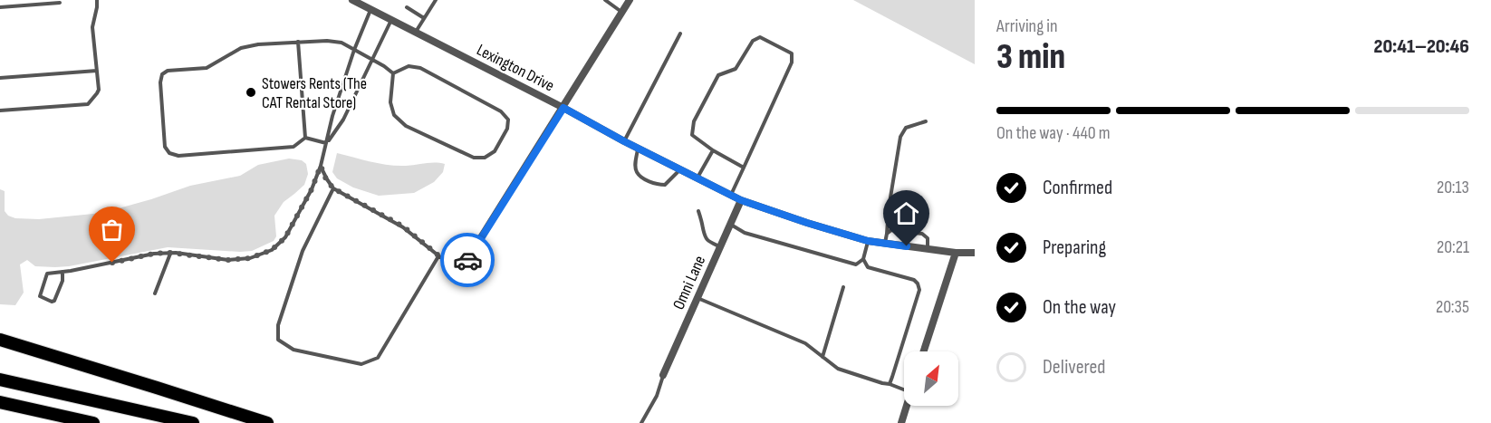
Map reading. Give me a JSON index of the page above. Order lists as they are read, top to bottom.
{
  "streets": {
    "street": ["Lexington Drive", "Omni Lane"]
  },
  "crossings": [
    ["Lexington Drive", "Omni Lane"]
  ],
  "places": ["Stowers Rents (The CAT Rental Store)"],
  "north": "top right",
  "page": {
    "heading": ["3 min", "Arriving in", "20:41–20:46"],
    "bar": "On the way · 440 m",
    "list": [
      ["Confirmed", "20:13"],
      ["Preparing", "20:21"],
      ["On the way", "20:35"],
      "Delivered"
    ]
  }
}
